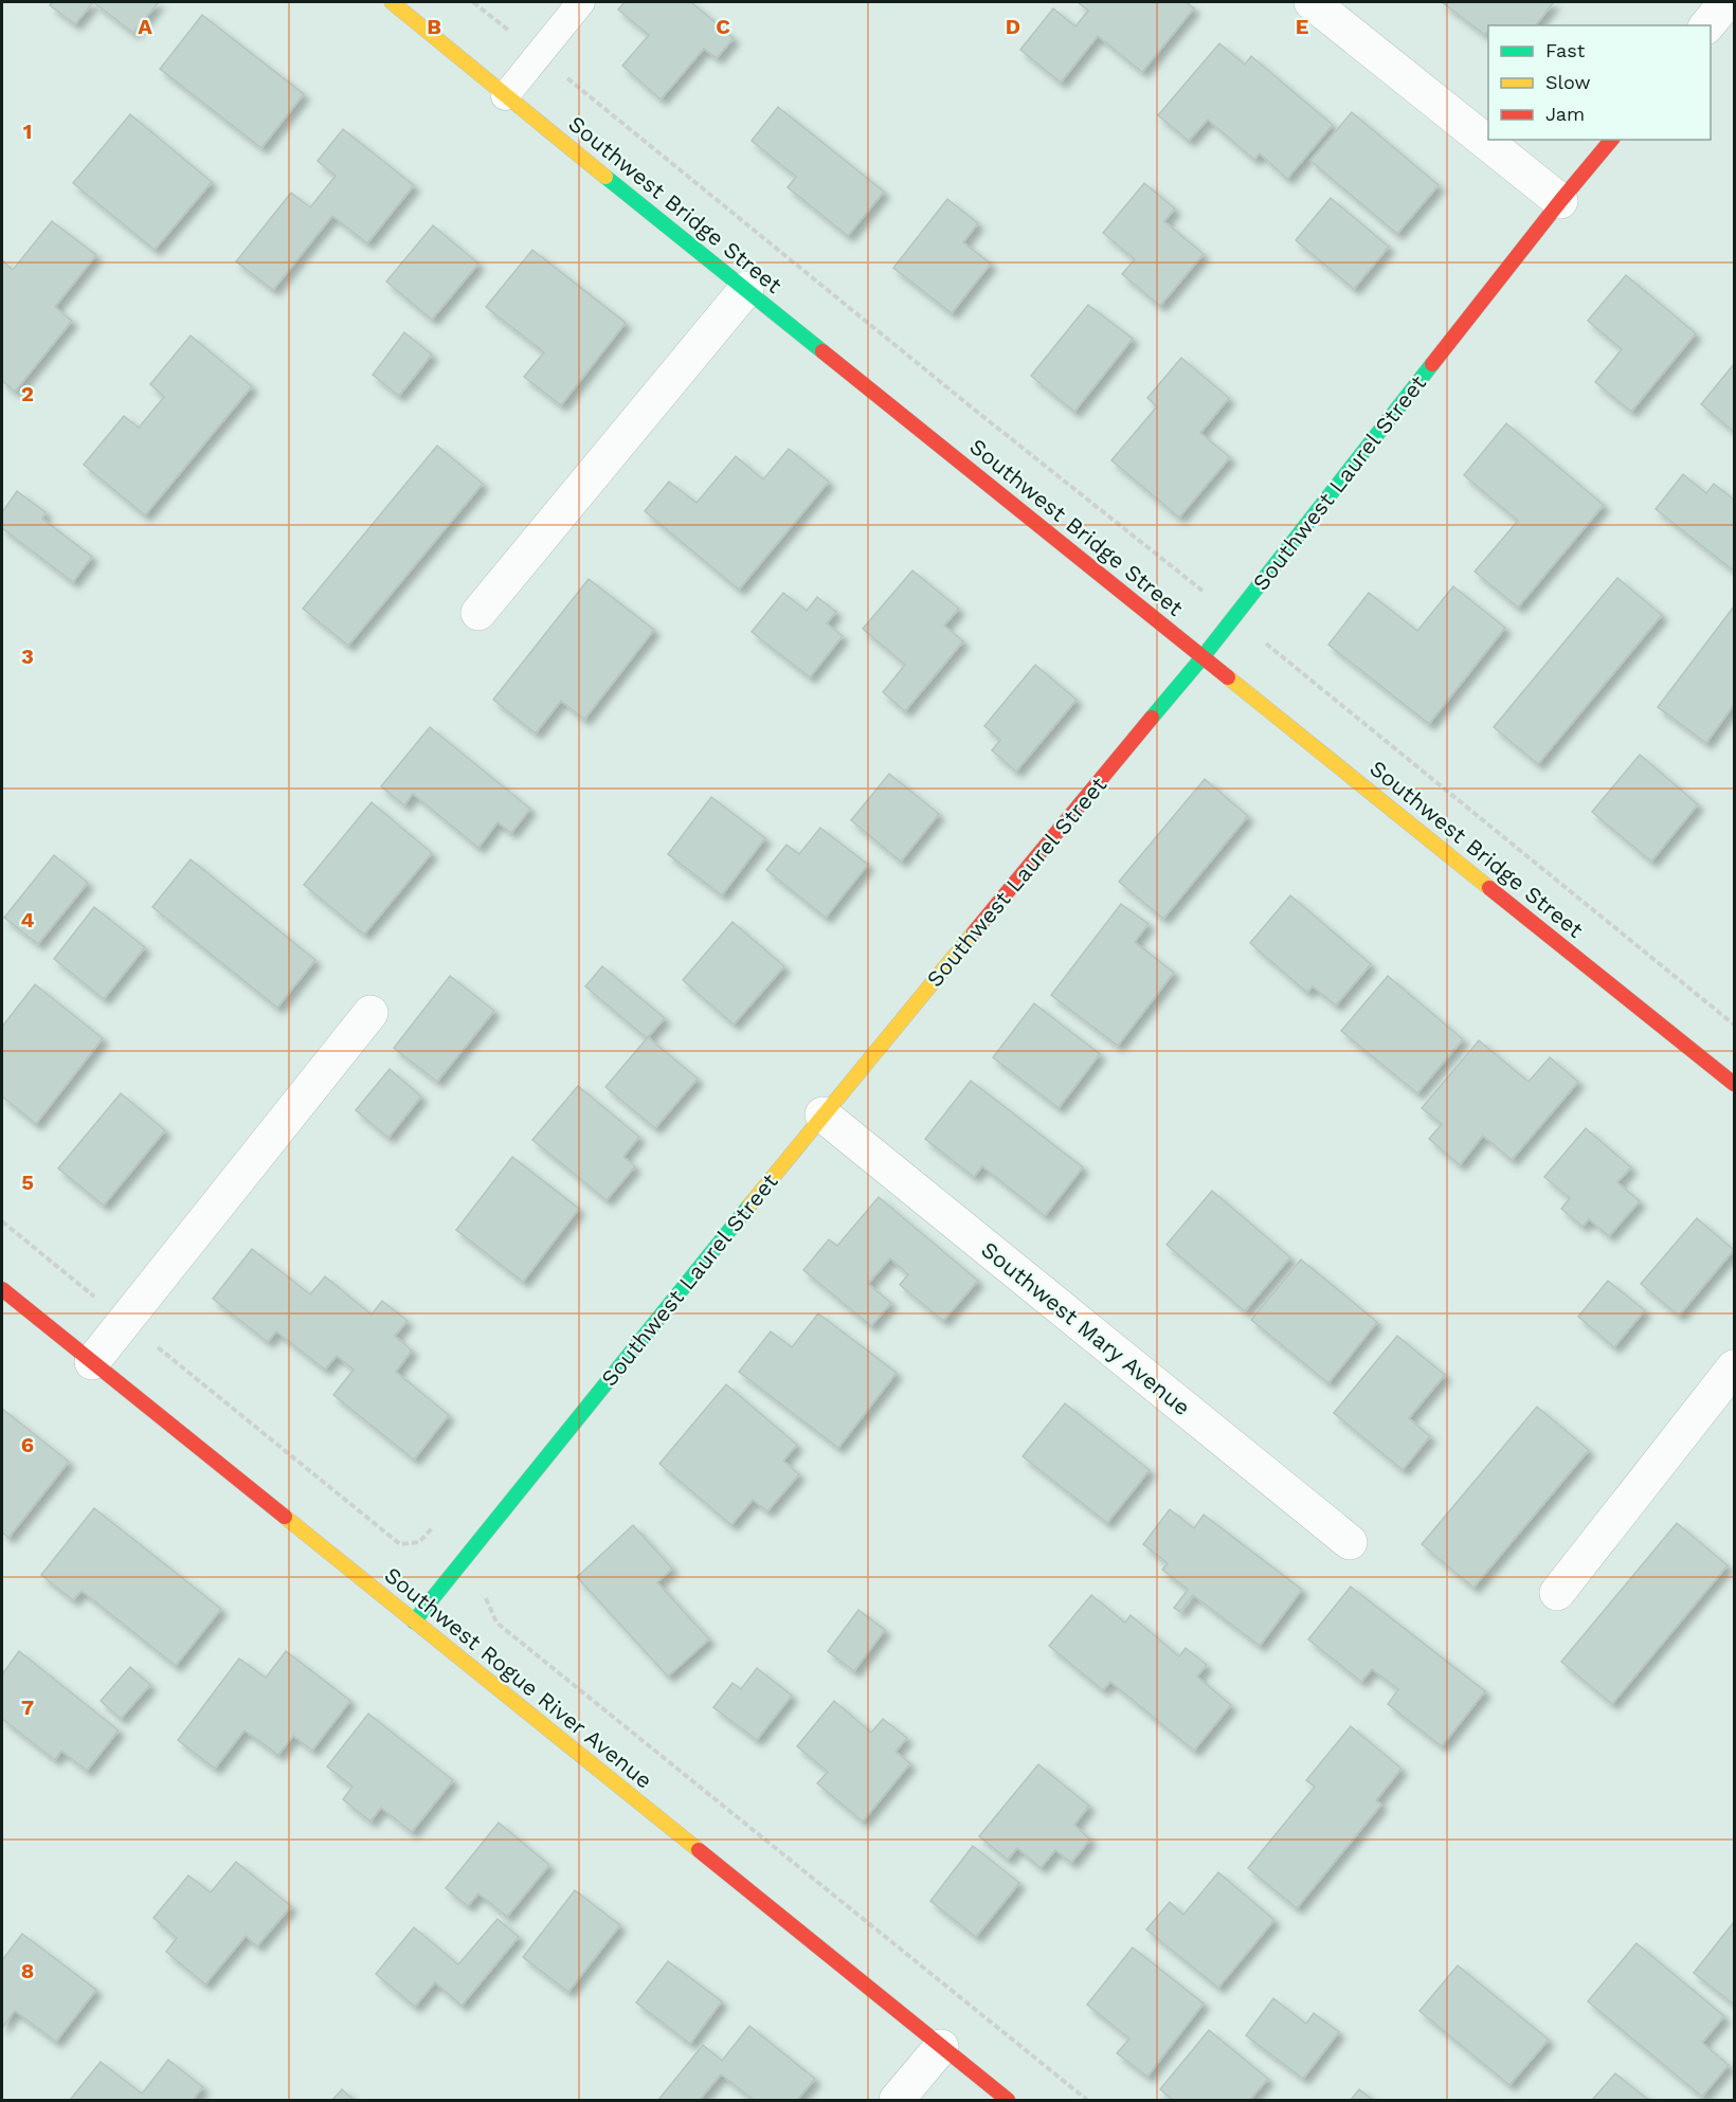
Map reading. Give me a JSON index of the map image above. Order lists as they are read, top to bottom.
{
  "streets": {
    "street": [
      "Southwest Bridge Street",
      "Southwest Laurel Street",
      "Southwest Mary Avenue",
      "Southwest Rogue River Avenue"
    ]
  },
  "crossings": [
    ["Southwest Bridge Street", "Southwest Laurel Street"],
    ["Southwest Laurel Street", "Southwest Mary Avenue"],
    ["Southwest Laurel Street", "Southwest Rogue River Avenue"]
  ],
  "legend": ["Fast", "Slow", "Jam"],
  "grid": {
    "columns": [
      "A",
      "B",
      "C",
      "D",
      "E"
    ],
    "rows": [
      "1",
      "2",
      "3",
      "4",
      "5",
      "6",
      "7",
      "8"
    ]
  }
}
